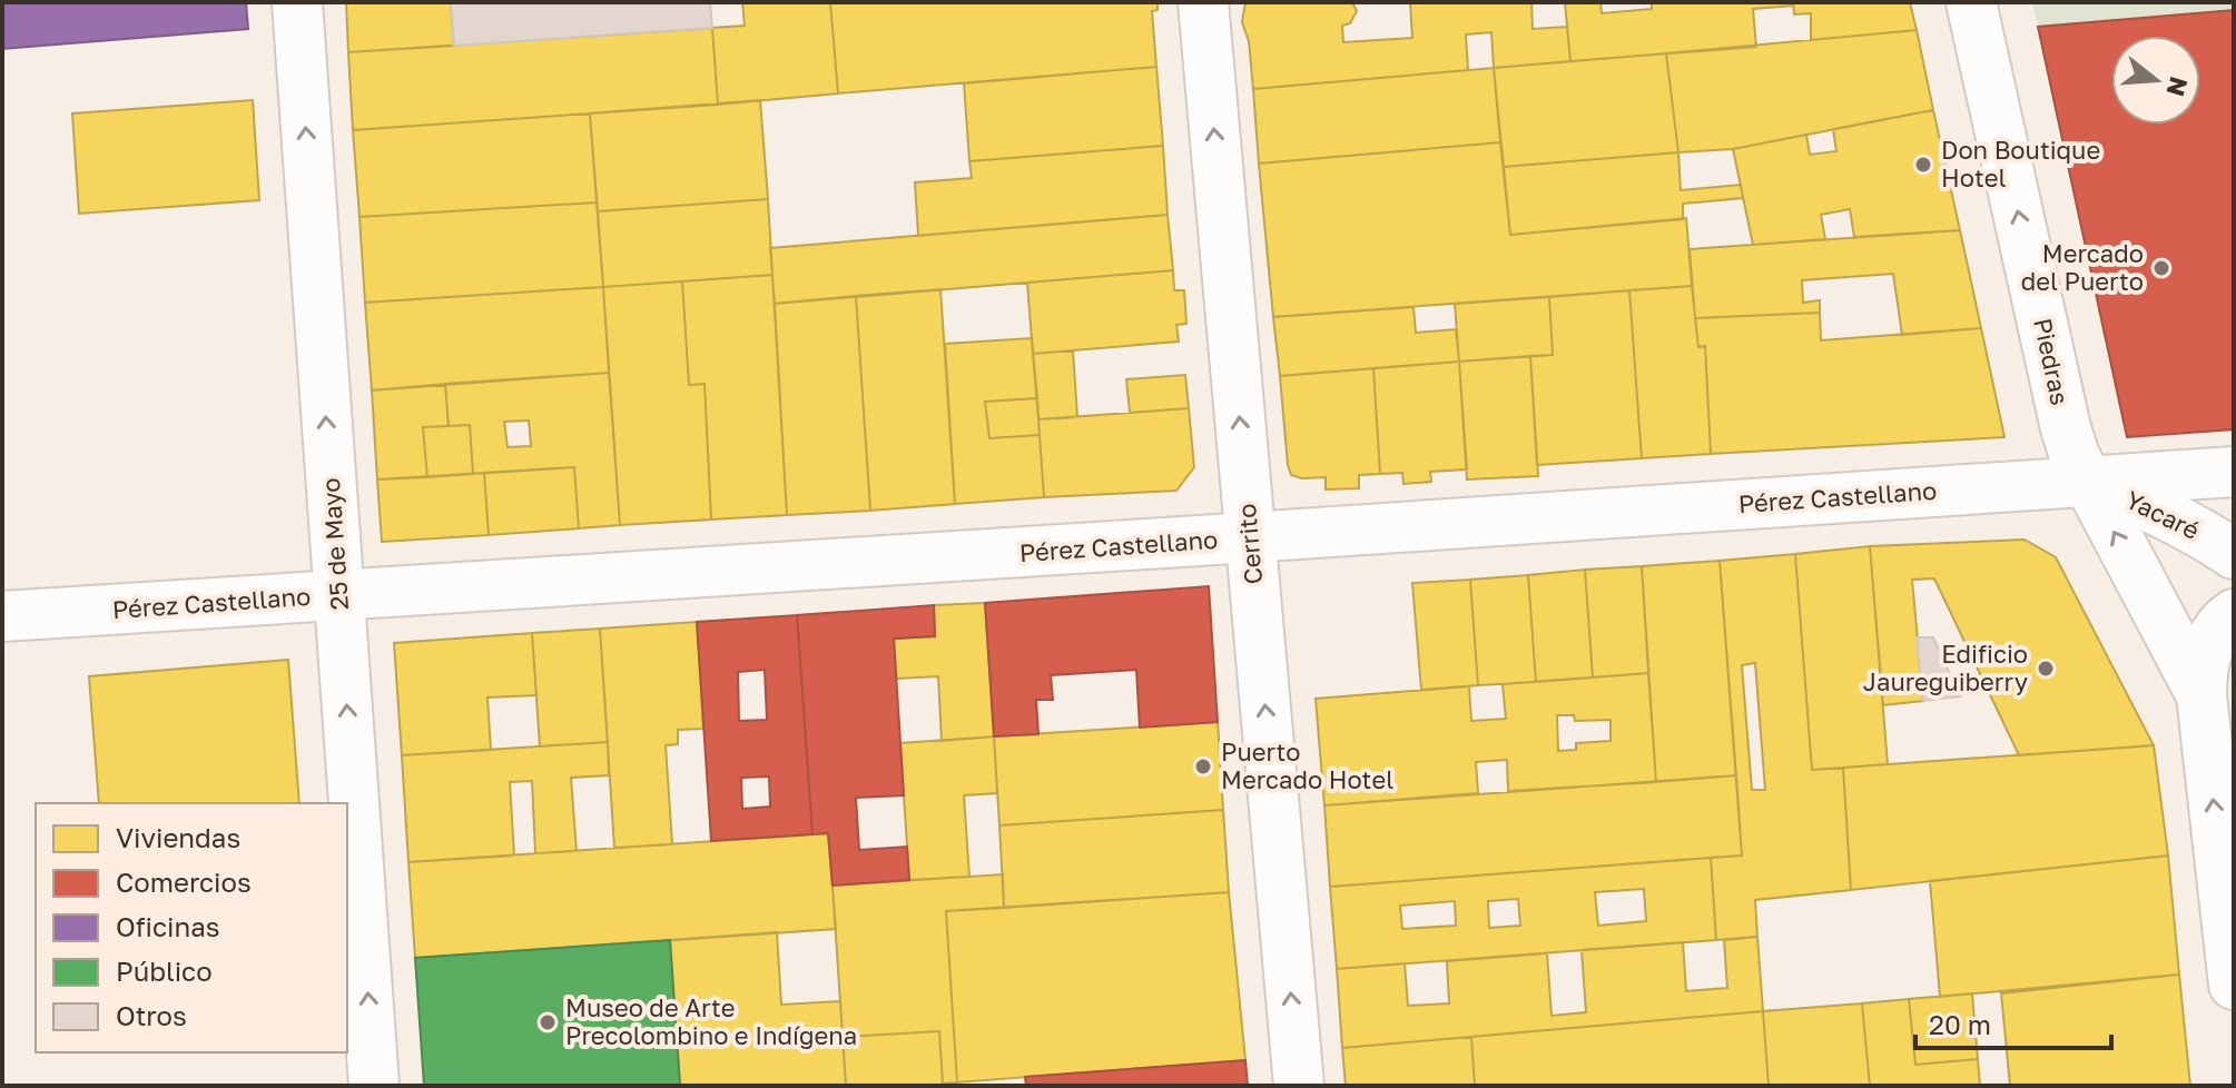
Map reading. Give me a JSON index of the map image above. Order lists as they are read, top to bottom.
{
  "streets": {
    "street": [
      "Piedras",
      "Pérez Castellano",
      "Yacaré",
      "25 de Mayo",
      "Cerrito"
    ]
  },
  "crossings": [
    ["Piedras", "Pérez Castellano"],
    ["Piedras", "Yacaré"],
    ["Pérez Castellano", "Yacaré"],
    ["Pérez Castellano", "25 de Mayo"],
    ["Pérez Castellano", "Cerrito"]
  ],
  "one_way": ["Piedras", "25 de Mayo", "Cerrito"],
  "places": [
    "Don Boutique Hotel",
    "Mercado del Puerto",
    "Edificio Jaureguiberry",
    "Puerto Mercado Hotel",
    "Museo de Arte Precolombino e Indígena"
  ],
  "legend": [
    "Viviendas",
    "Comercios",
    "Oficinas",
    "Público",
    "Otros"
  ],
  "scale_bar": "20 m",
  "north": "right"
}
